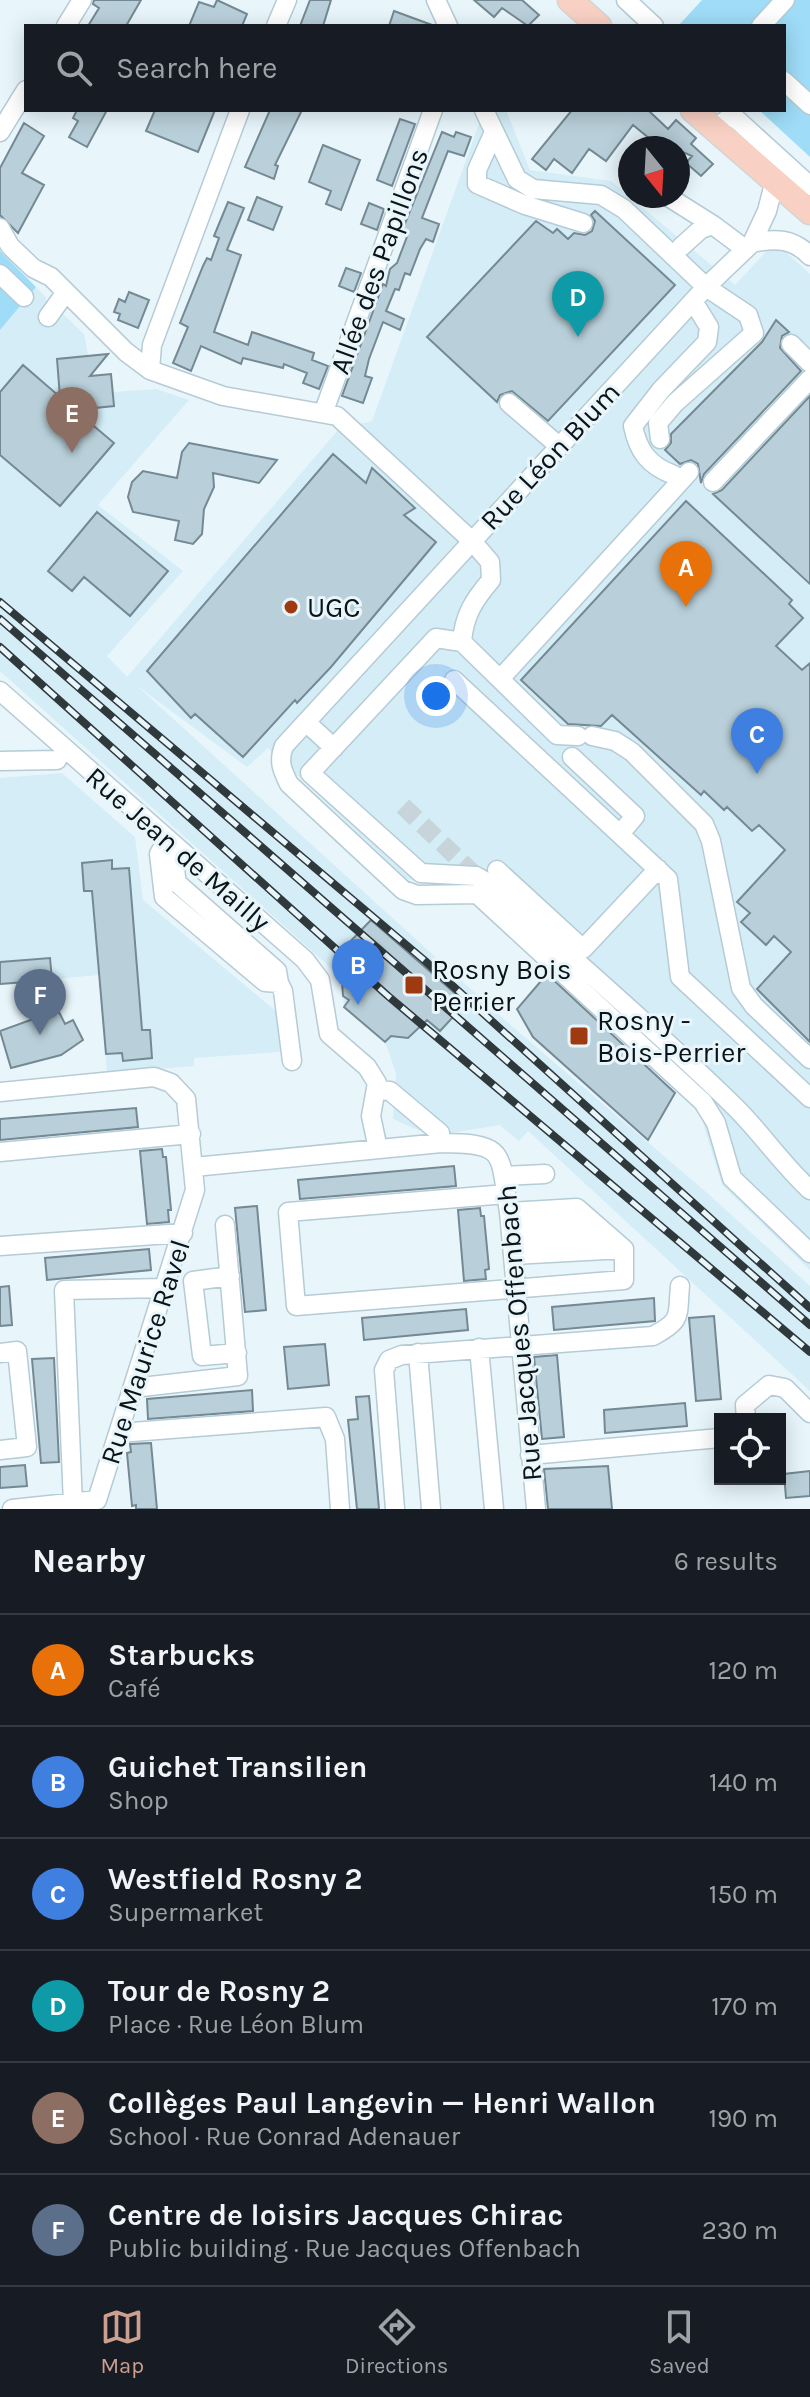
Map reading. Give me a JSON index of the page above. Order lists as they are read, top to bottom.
{
  "streets": {
    "street": [
      "Allée des Papillons",
      "Rue Léon Blum",
      "Rue Jean de Mailly",
      "Rue Jacques Offenbach",
      "Rue Maurice Ravel"
    ]
  },
  "crossings": [
    ["Rue Jacques Offenbach", "Rue Maurice Ravel"]
  ],
  "places": {
    "other": ["UGC"],
    "transit": ["Rosny Bois Perrier", "Rosny - Bois-Perrier"]
  },
  "north": "bottom",
  "page": {
    "search": "Search here",
    "pins": [
      "D",
      "E",
      "A",
      "C",
      "B",
      "F"
    ],
    "heading": ["Nearby", "6 results"],
    "list": [
      {
        "mark": "A",
        "name": "Starbucks",
        "note": "Café",
        "value": "120 m"
      },
      {
        "mark": "B",
        "name": "Guichet Transilien",
        "note": "Shop",
        "value": "140 m"
      },
      {
        "mark": "C",
        "name": "Westfield Rosny 2",
        "note": "Supermarket",
        "value": "150 m"
      },
      {
        "mark": "D",
        "name": "Tour de Rosny 2",
        "note": "Place · Rue Léon Blum",
        "value": "170 m"
      },
      {
        "mark": "E",
        "name": "Collèges Paul Langevin — Henri Wallon",
        "note": "School · Rue Conrad Adenauer",
        "value": "190 m"
      },
      {
        "mark": "F",
        "name": "Centre de loisirs Jacques Chirac",
        "note": "Public building · Rue Jacques Offenbach",
        "value": "230 m"
      }
    ],
    "nav": ["Map", "Directions", "Saved"]
  }
}
